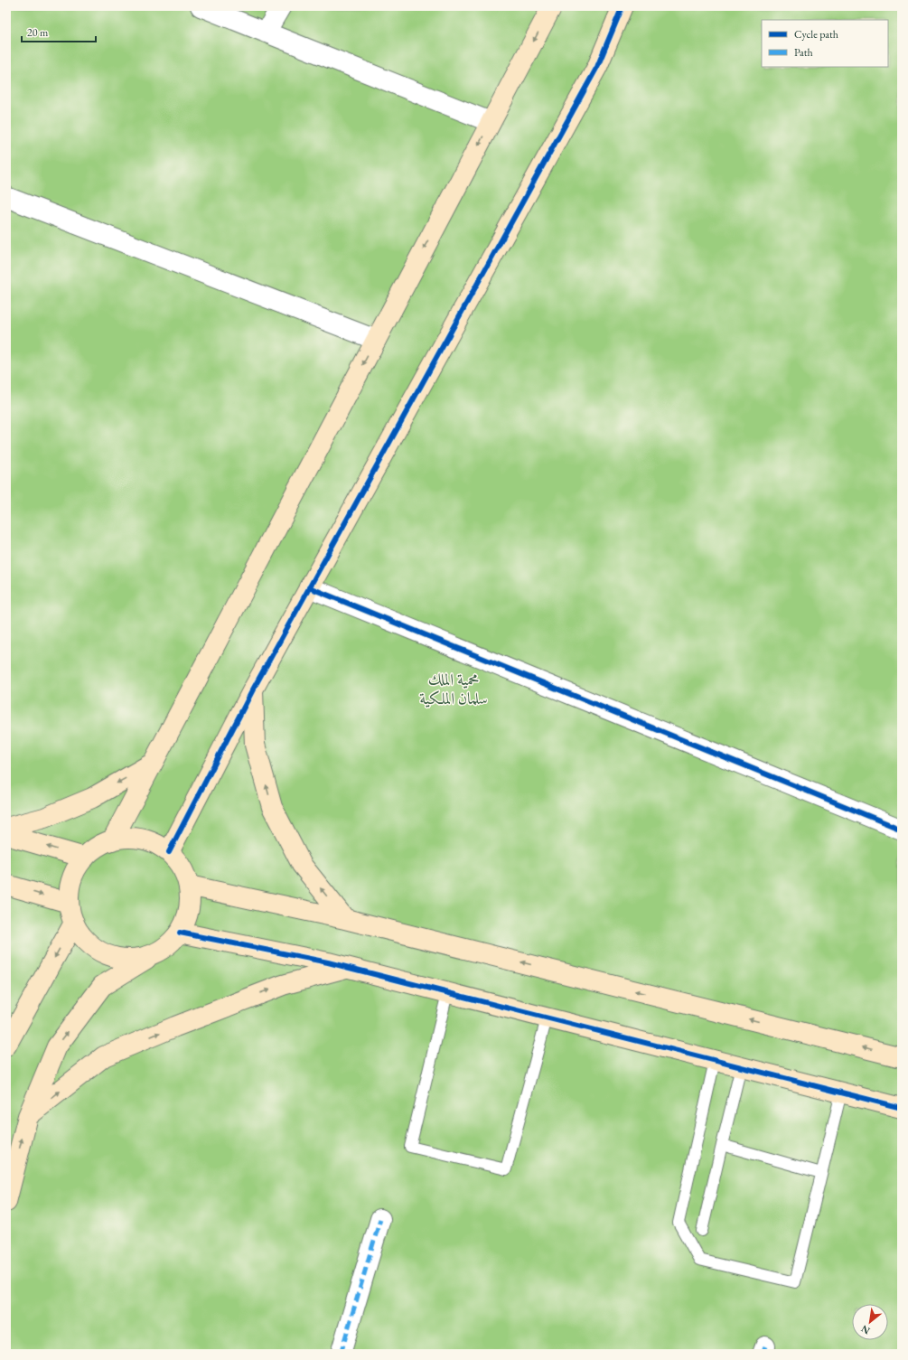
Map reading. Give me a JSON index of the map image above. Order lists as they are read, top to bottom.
{
  "parks": ["محمية الملك سلمان الملكية"],
  "legend": ["Cycle path", "Path"],
  "scale_bar": "20 m",
  "north": "bottom left"
}
